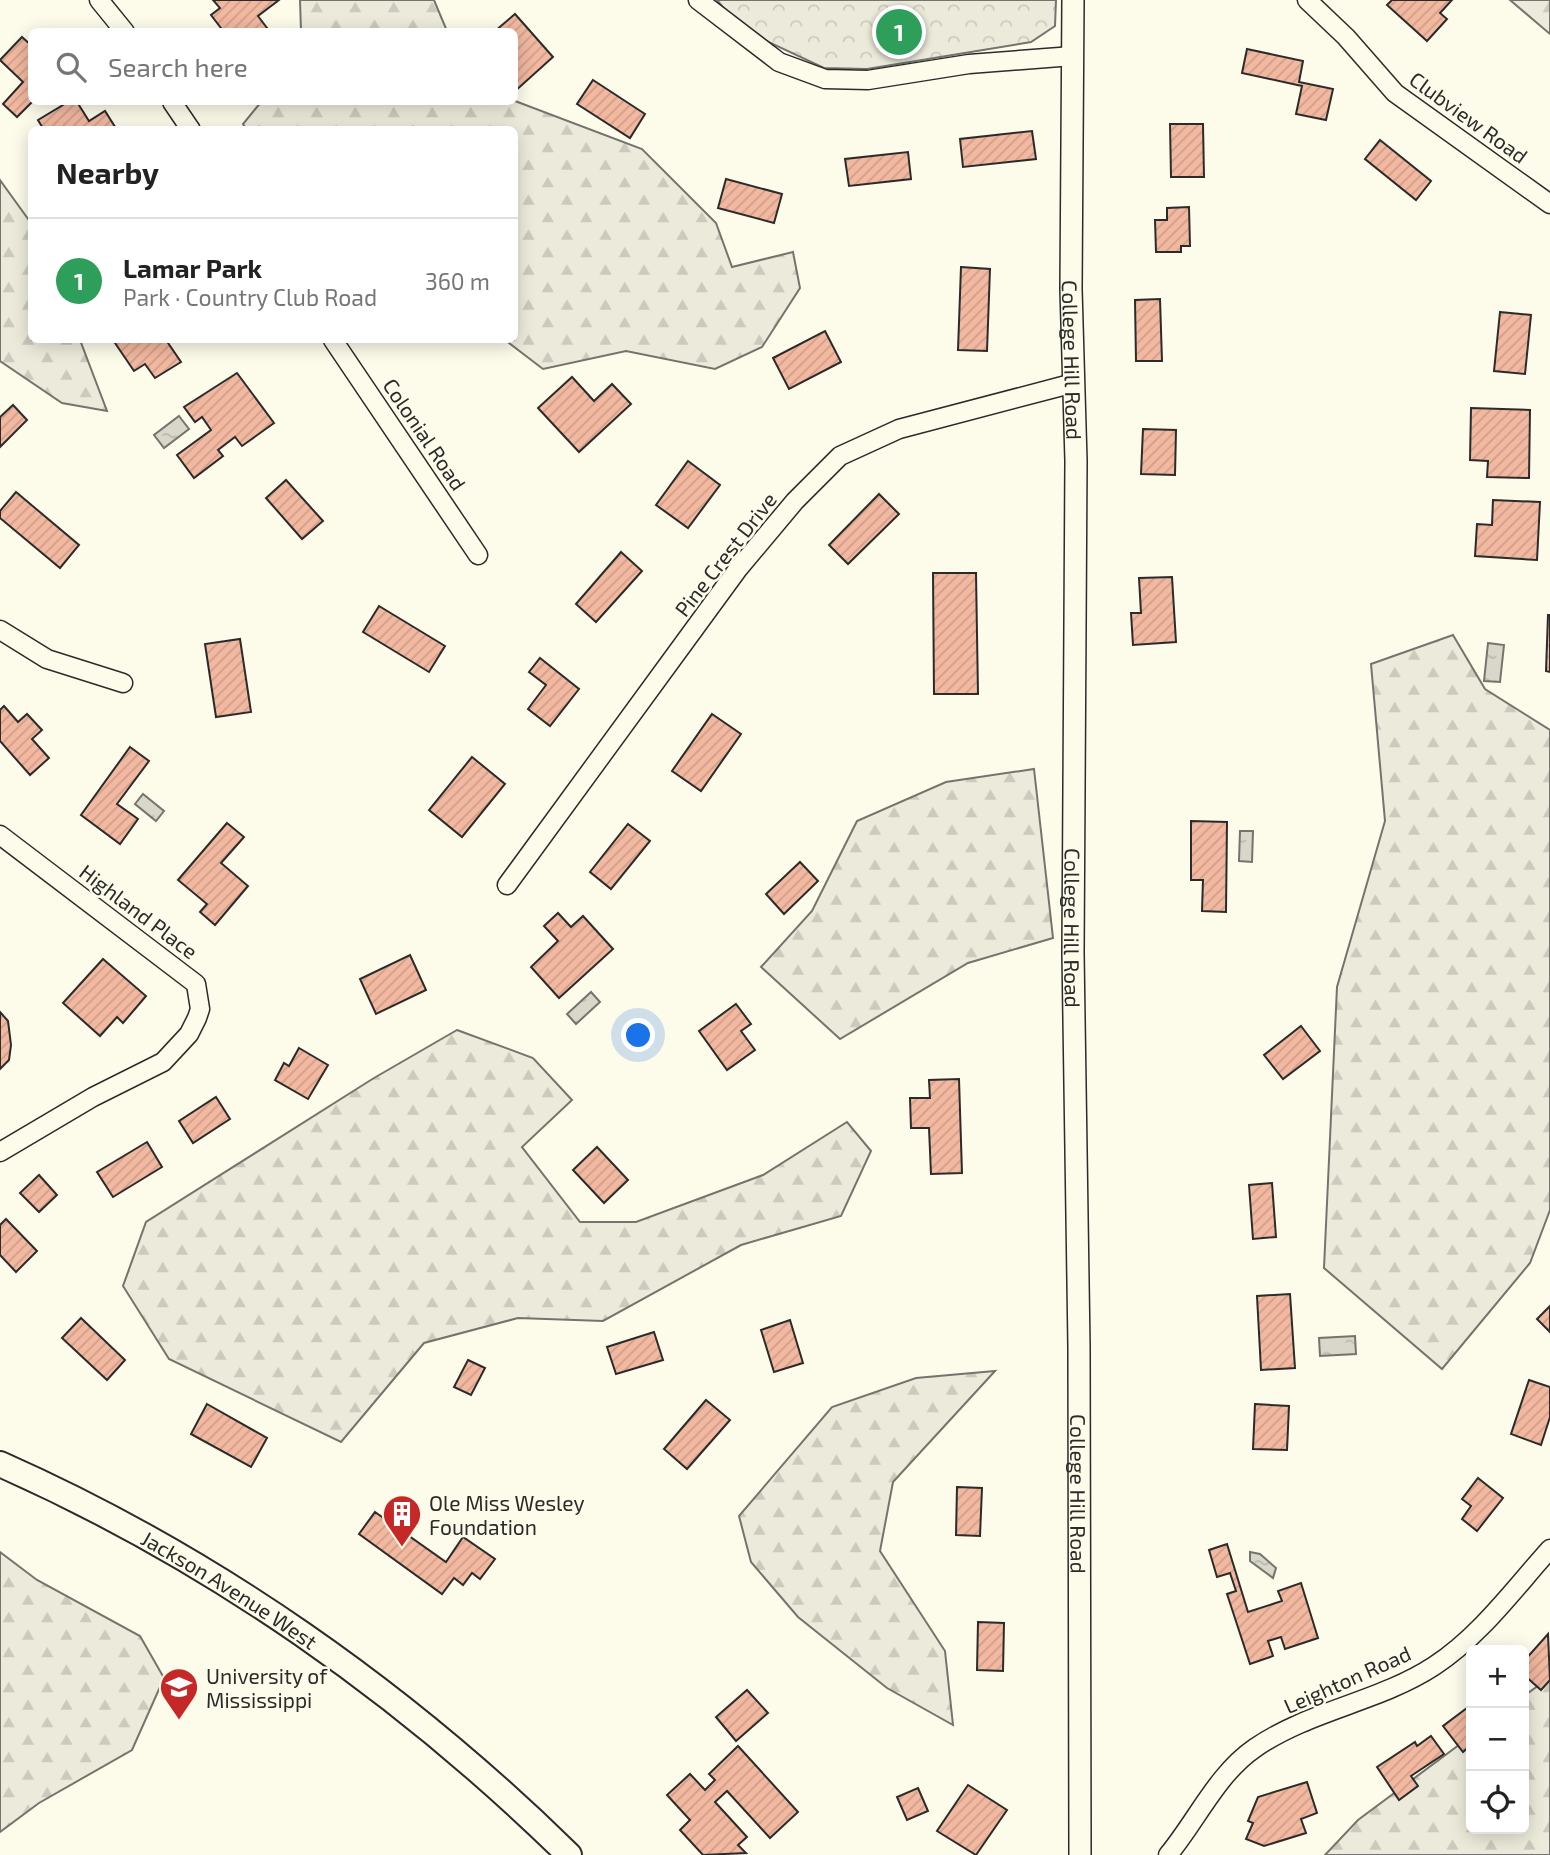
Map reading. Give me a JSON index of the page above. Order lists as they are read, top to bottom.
{
  "streets": {
    "main road": ["Jackson Avenue West"],
    "street": [
      "Clubview Road",
      "College Hill Road",
      "Colonial Road",
      "Pine Crest Drive",
      "Highland Place",
      "Leighton Road"
    ]
  },
  "crossings": [
    ["College Hill Road", "Pine Crest Drive"]
  ],
  "places": {
    "building": ["Ole Miss Wesley Foundation"],
    "school or university": ["University of Mississippi"]
  },
  "page": {
    "pins": "1",
    "search": "Search here",
    "heading": "Nearby",
    "list": [
      {
        "mark": "1",
        "name": "Lamar Park",
        "note": "Park · Country Club Road",
        "value": "360 m"
      }
    ],
    "map_buttons": ["+", "−"]
  }
}
